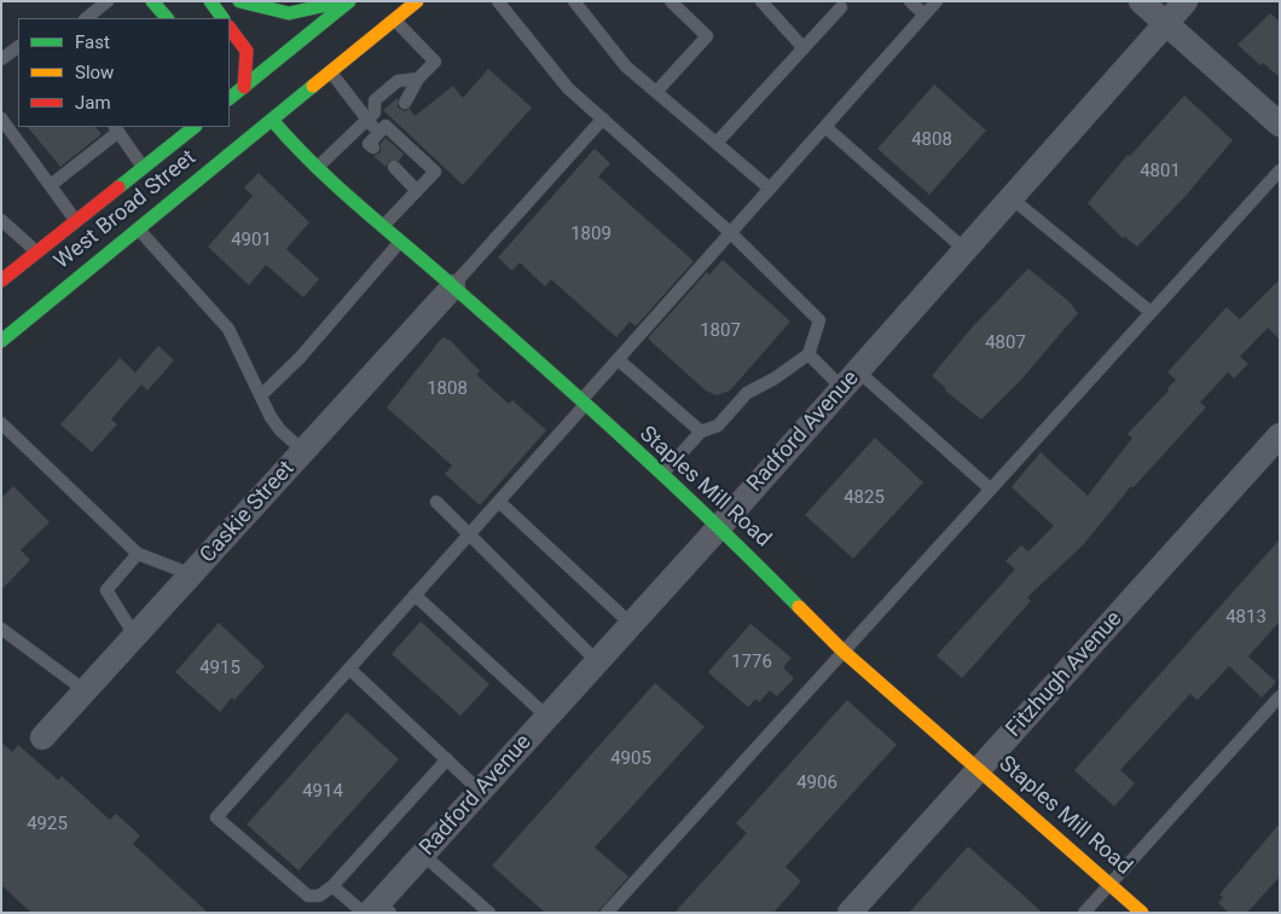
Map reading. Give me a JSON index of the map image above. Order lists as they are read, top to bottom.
{
  "streets": {
    "main road": ["West Broad Street", "Staples Mill Road"],
    "street": ["Radford Avenue", "Caskie Street", "Fitzhugh Avenue"]
  },
  "crossings": [
    ["West Broad Street", "Staples Mill Road"],
    ["Radford Avenue", "Staples Mill Road"],
    ["Staples Mill Road", "Caskie Street"],
    ["Staples Mill Road", "Fitzhugh Avenue"]
  ],
  "house_numbers": [
    "4808",
    "4801",
    "1809",
    "4901",
    "1807",
    "4807",
    "1808",
    "4825",
    "4813",
    "1776",
    "4915",
    "4905",
    "4906",
    "4914",
    "4925"
  ],
  "legend": ["Fast", "Slow", "Jam"]
}
